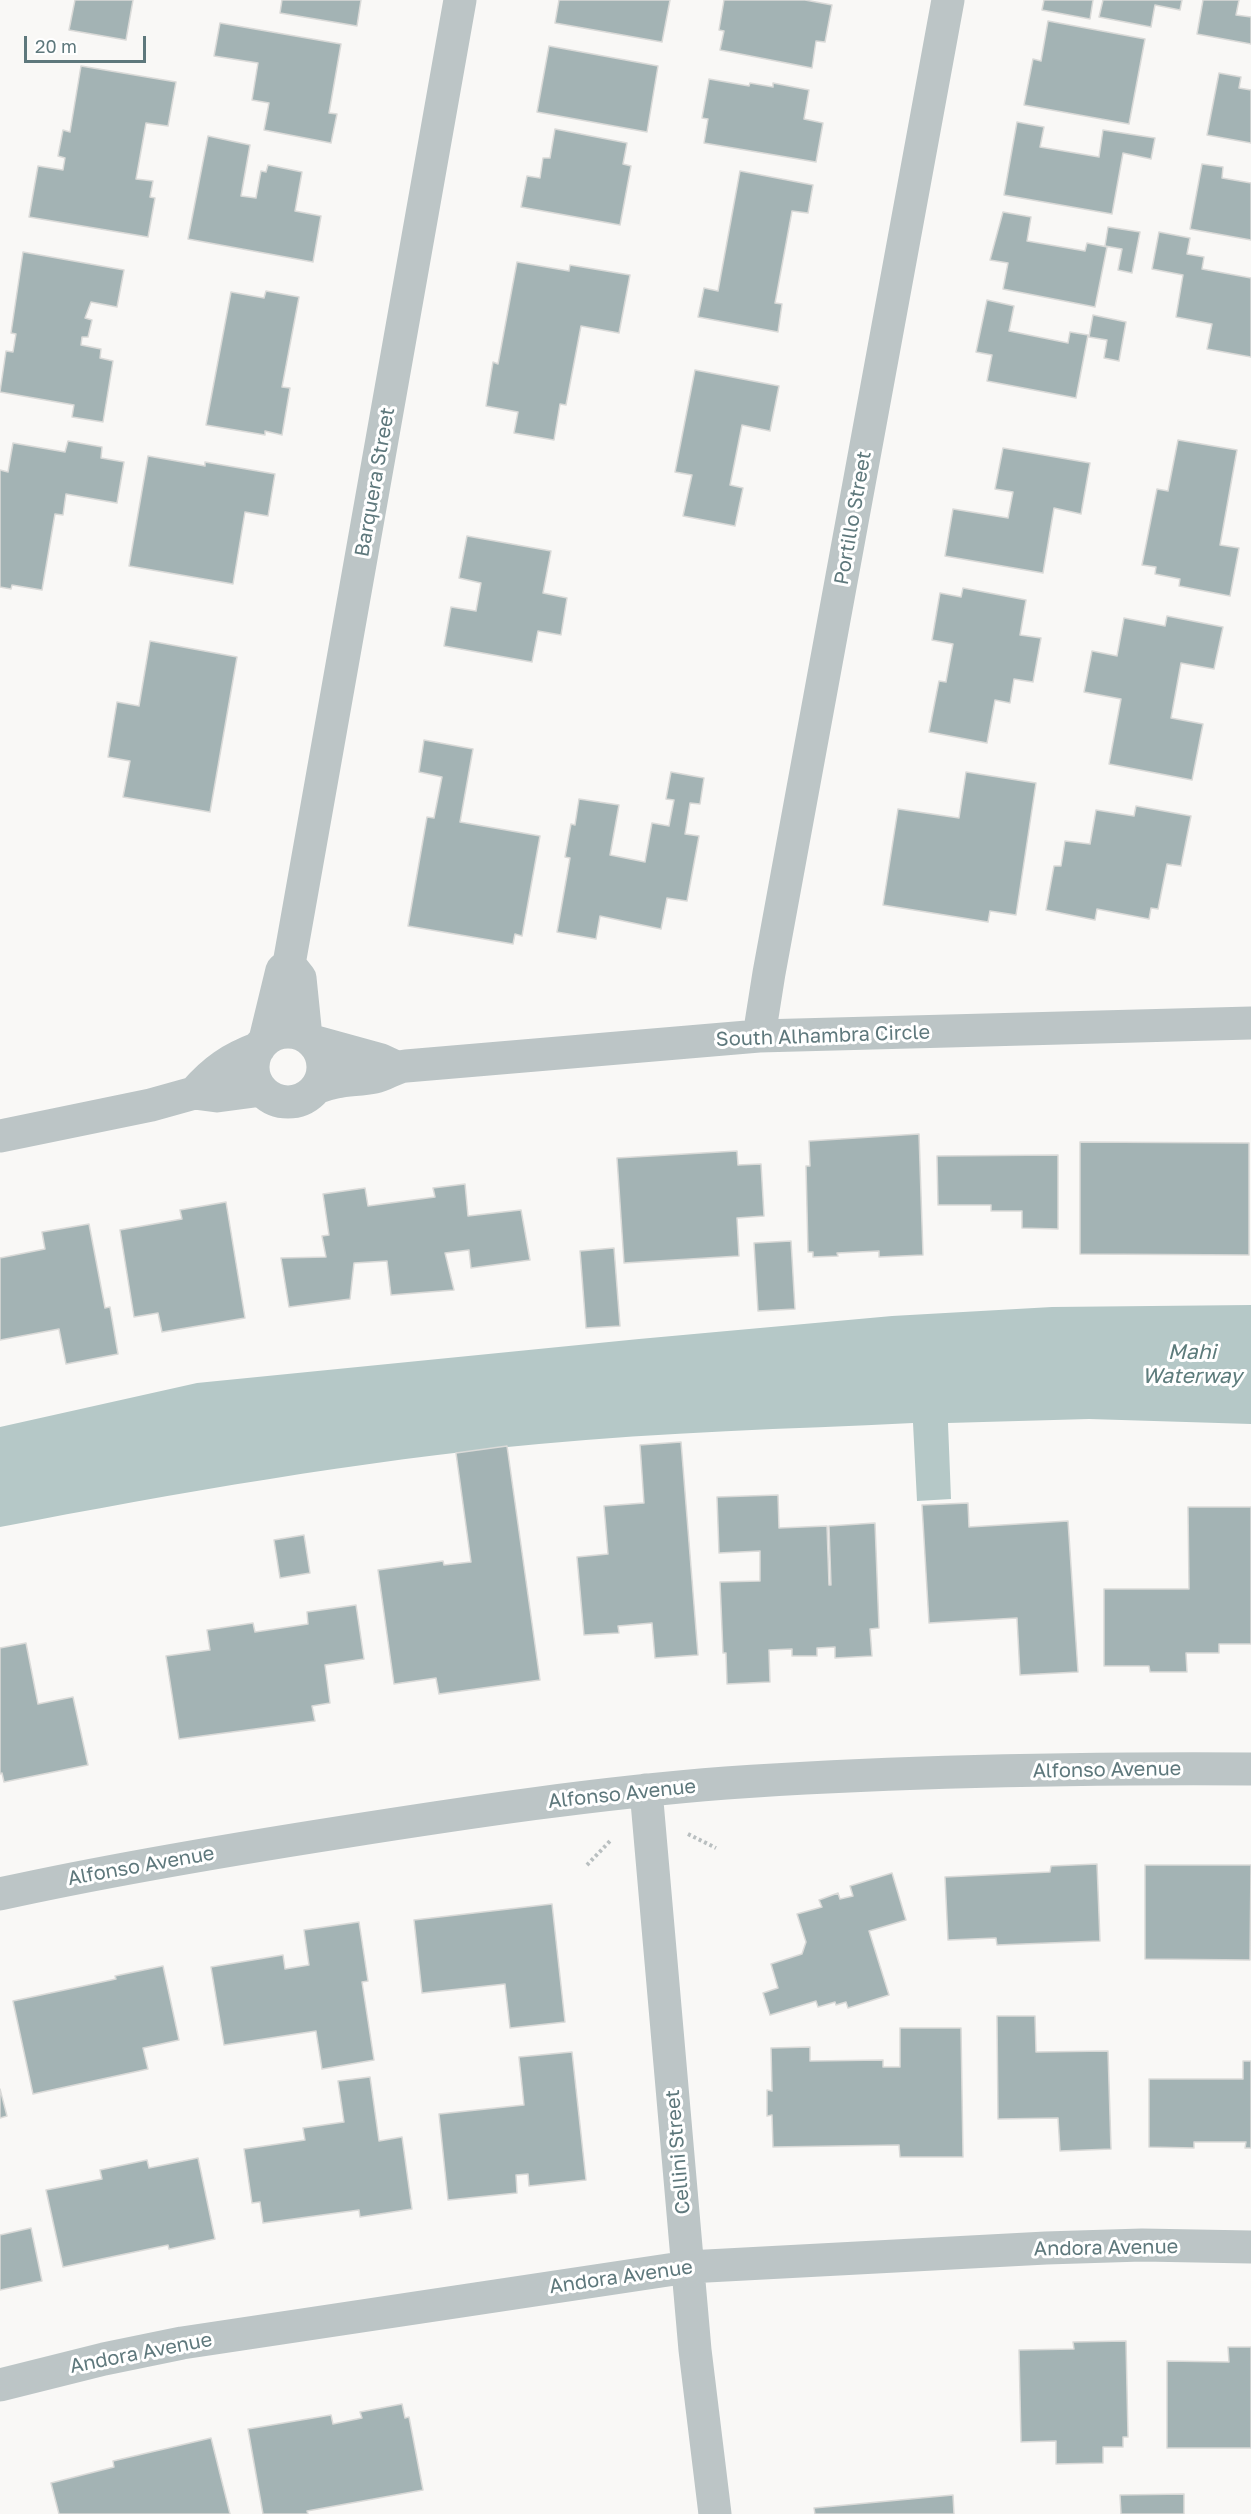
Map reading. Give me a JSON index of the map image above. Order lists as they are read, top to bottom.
{
  "streets": {
    "street": [
      "Barquera Street",
      "Portillo Street",
      "South Alhambra Circle",
      "Alfonso Avenue",
      "Cellini Street",
      "Andora Avenue"
    ]
  },
  "crossings": [
    ["Barquera Street", "South Alhambra Circle"],
    ["Portillo Street", "South Alhambra Circle"],
    ["Alfonso Avenue", "Cellini Street"],
    ["Cellini Street", "Andora Avenue"]
  ],
  "water": ["Mahi Waterway"],
  "scale_bar": "20 m"
}
